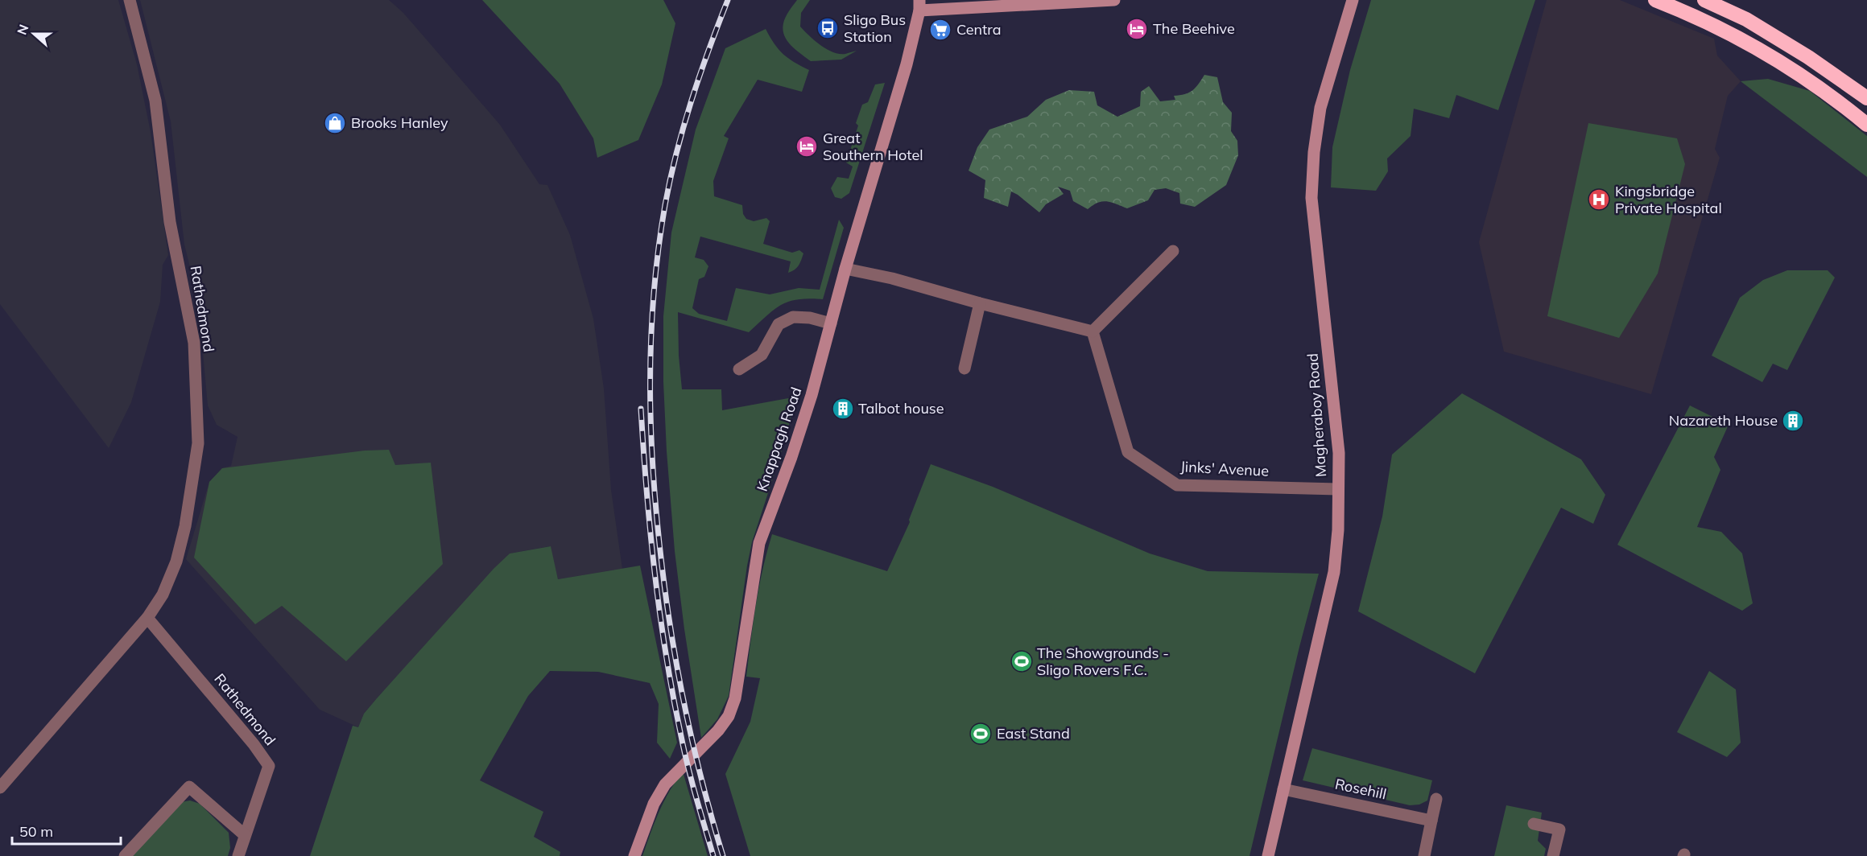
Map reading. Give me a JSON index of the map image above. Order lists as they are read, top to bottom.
{
  "streets": {
    "street": [
      "Rathedmond",
      "Magheraboy Road",
      "Knappagh Road",
      "Jinks' Avenue",
      "Rosehill"
    ]
  },
  "crossings": [
    ["Magheraboy Road", "Jinks' Avenue"],
    ["Magheraboy Road", "Rosehill"]
  ],
  "places": {
    "bus stop": ["Sligo Bus Station"],
    "hotel": ["The Beehive", "Great Southern Hotel"],
    "supermarket": ["Centra"],
    "shop": ["Brooks Hanley"],
    "hospital": ["Kingsbridge Private Hospital"],
    "building": ["Talbot house", "Nazareth House"],
    "sports": ["The Showgrounds - Sligo Rovers F.C.", "East Stand"]
  },
  "scale_bar": "50 m",
  "north": "left"
}
